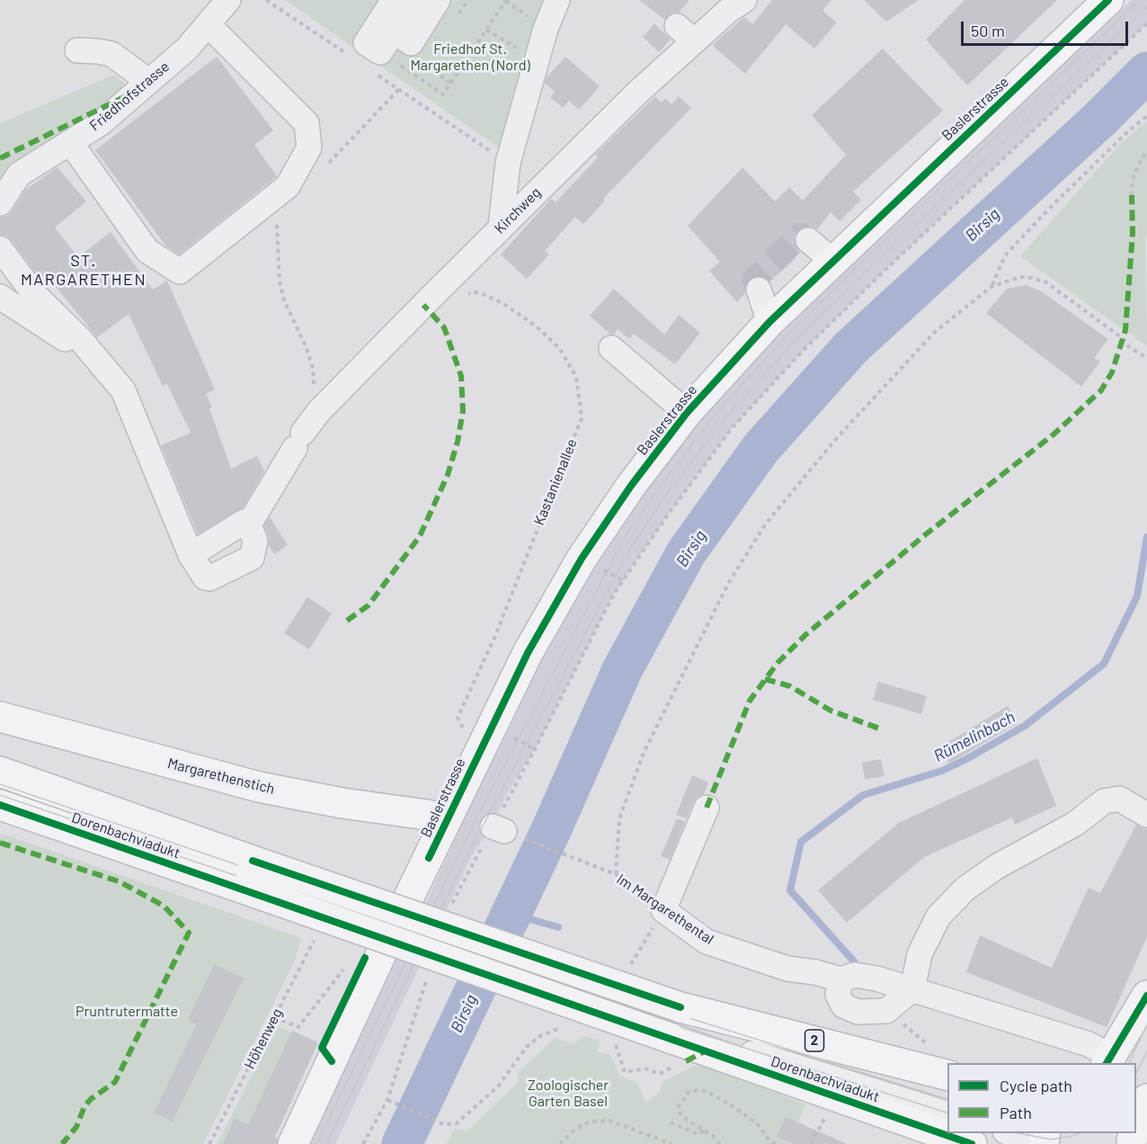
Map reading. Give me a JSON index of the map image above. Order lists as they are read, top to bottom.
{
  "streets": {
    "main road": [
      "Baslerstrasse",
      "Margarethenstich",
      "Dorenbachviadukt",
      "2"
    ],
    "street": ["Friedhofstrasse", "Kirchweg", "Im Margarethental"],
    "path": ["Kastanienallee", "Höhenweg"]
  },
  "crossings": [
    ["Baslerstrasse", "Kastanienallee"],
    ["Baslerstrasse", "Margarethenstich"],
    ["Kirchweg", "Kastanienallee"]
  ],
  "districts": ["ST. MARGARETHEN"],
  "water": ["Birsig", "Rümelinbach"],
  "parks": ["Friedhof St. Margarethen (Nord)", "Pruntrutermatte", "Zoologischer Garten Basel"],
  "legend": ["Cycle path", "Path"],
  "scale_bar": "50 m"
}
